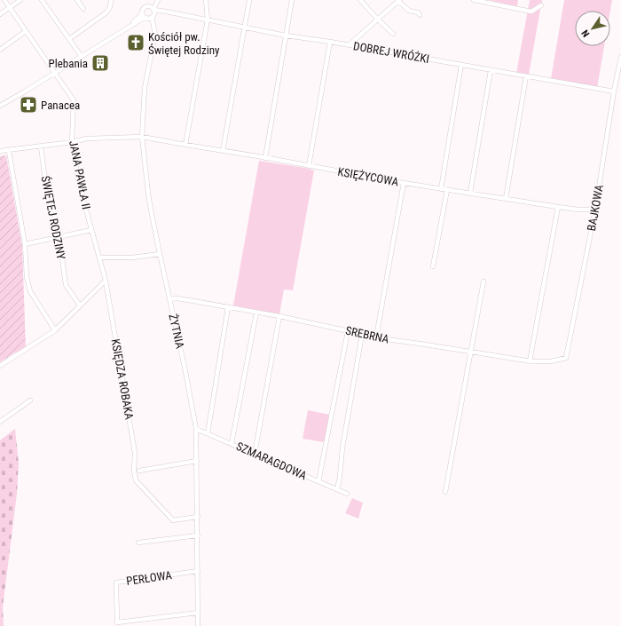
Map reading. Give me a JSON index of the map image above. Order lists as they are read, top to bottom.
{
  "streets": {
    "street": [
      "DOBREJ WRÓŻKI",
      "JANA PAWŁA II",
      "KSIĘŻYCOWA",
      "BAJKOWA",
      "ŚWIĘTEJ RODZINY",
      "ŻYTNIA",
      "SREBRNA",
      "KSIĘDZA ROBAKA",
      "SZMARAGDOWA",
      "PERŁOWA"
    ]
  },
  "crossings": [
    ["DOBREJ WRÓŻKI", "BAJKOWA"],
    ["DOBREJ WRÓŻKI", "ŻYTNIA"],
    ["JANA PAWŁA II", "KSIĘŻYCOWA"],
    ["JANA PAWŁA II", "KSIĘDZA ROBAKA"],
    ["KSIĘŻYCOWA", "BAJKOWA"],
    ["KSIĘŻYCOWA", "ŚWIĘTEJ RODZINY"],
    ["KSIĘŻYCOWA", "ŻYTNIA"],
    ["BAJKOWA", "SREBRNA"],
    ["ŻYTNIA", "SREBRNA"],
    ["ŻYTNIA", "KSIĘDZA ROBAKA"],
    ["ŻYTNIA", "SZMARAGDOWA"],
    ["ŻYTNIA", "PERŁOWA"]
  ],
  "places": {
    "church": ["Kościół pw. Świętej Rodziny"],
    "building": ["Plebania"],
    "pharmacy": ["Panacea"]
  },
  "north": "bottom left"
}
